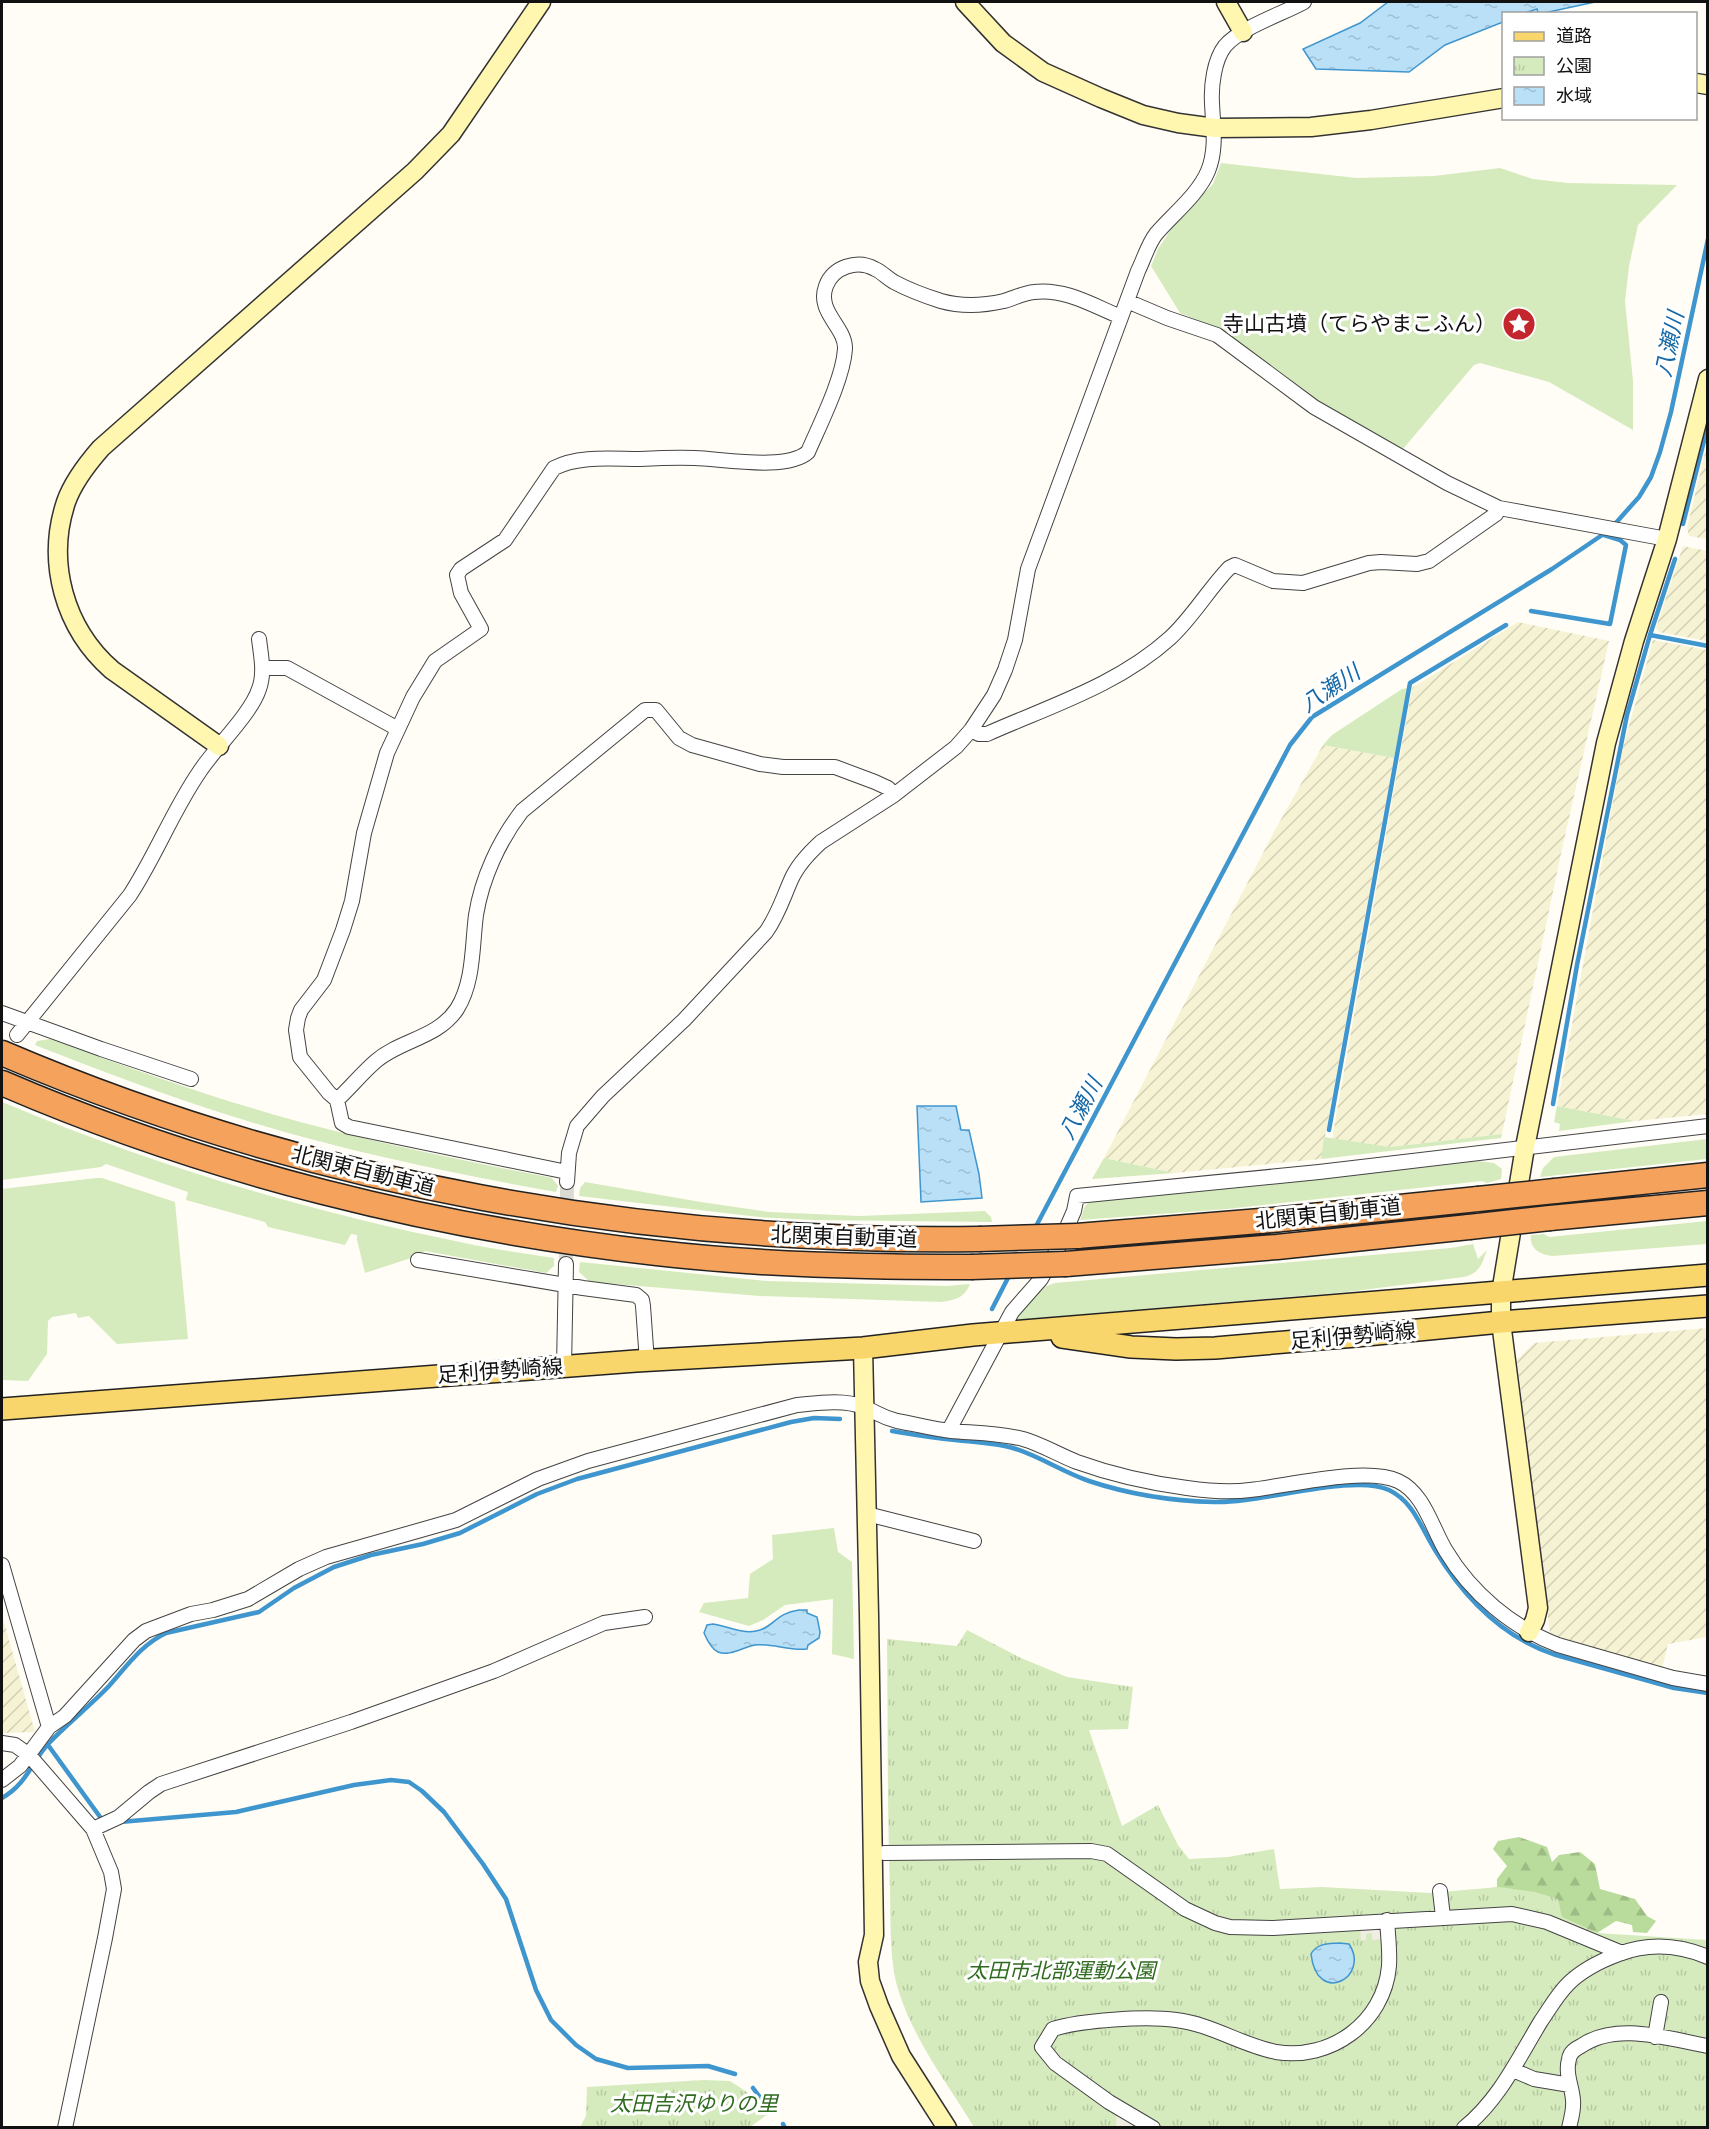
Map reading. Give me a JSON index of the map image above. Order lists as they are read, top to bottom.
{
  "streets": {
    "highway": ["北関東自動車道"],
    "main road": ["足利伊勢崎線"]
  },
  "water": ["八瀬川"],
  "parks": ["太田市北部運動公園", "太田吉沢ゆりの里"],
  "places": {
    "place": ["寺山古墳（てらやまこふん）"]
  },
  "legend": ["道路", "公園", "水域"]
}
